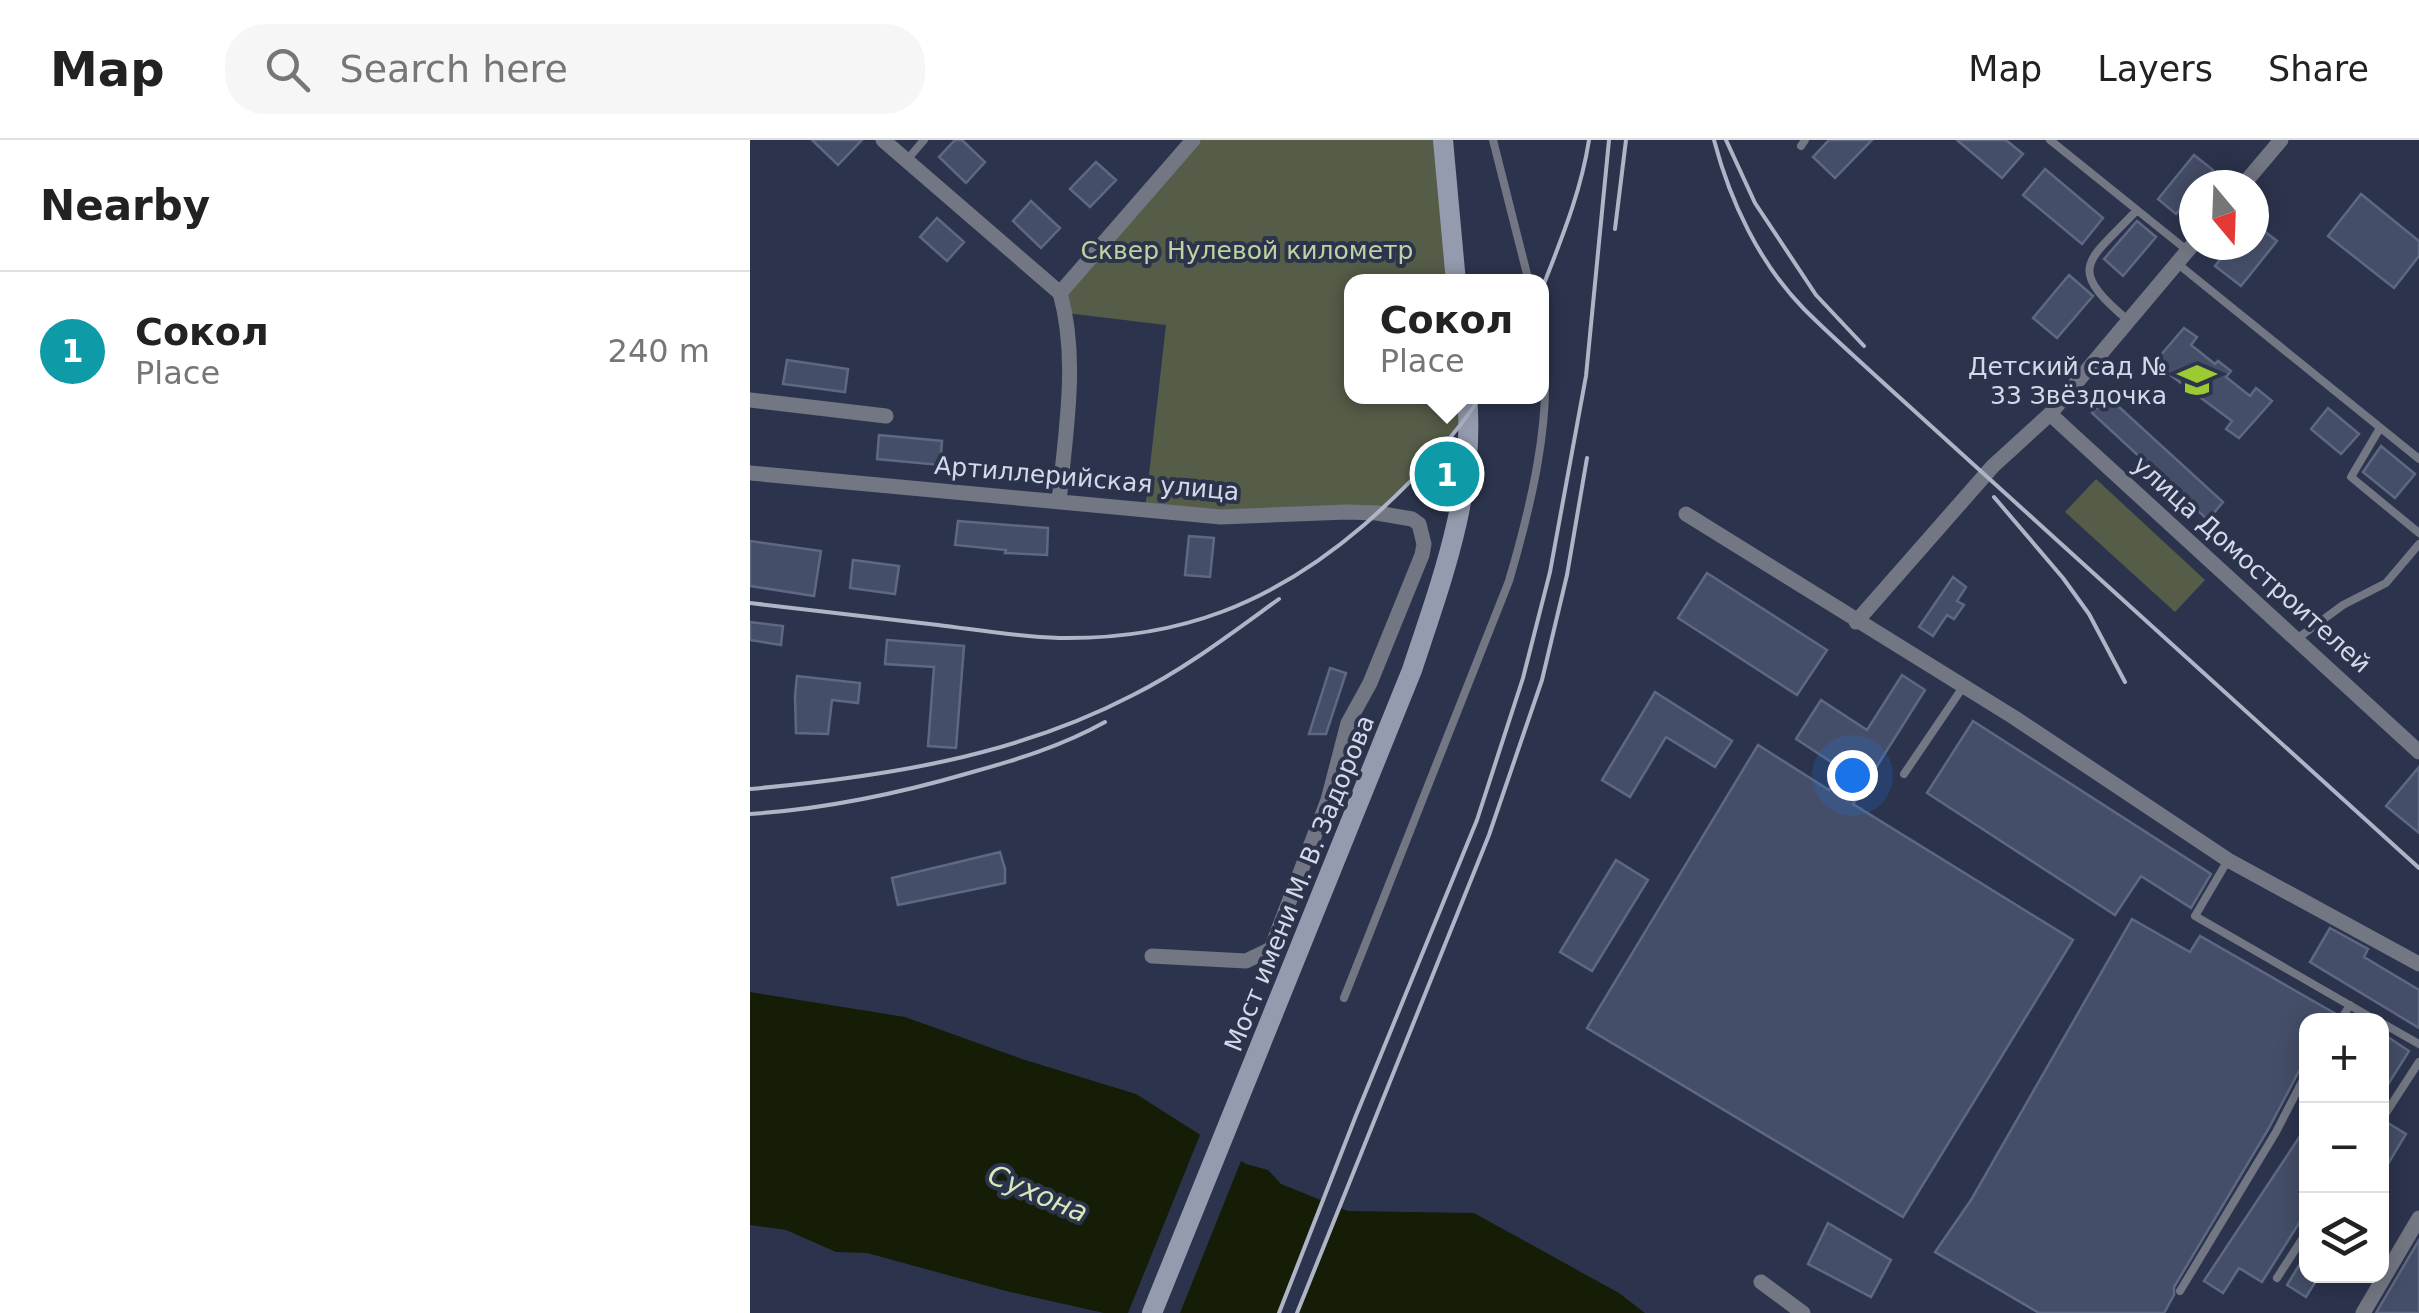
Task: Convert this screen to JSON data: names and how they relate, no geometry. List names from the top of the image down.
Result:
{
  "streets": {
    "main road": ["Мост имени М. В. Задорова"],
    "street": ["Артиллерийская улица", "улица Домостроителей"]
  },
  "water": ["Сухона"],
  "parks": ["Сквер Нулевой километр"],
  "places": {
    "school or university": ["Детский сад № 33 Звёздочка"]
  },
  "north": "bottom",
  "page": {
    "header": "Map",
    "search": "Search here",
    "nav": ["Map", "Layers", "Share"],
    "heading": "Nearby",
    "list": [
      {
        "mark": "1",
        "name": "Сокол",
        "note": "Place",
        "value": "240 m"
      }
    ],
    "popup": ["Сокол", "Place"],
    "pins": "1",
    "map_buttons": ["+", "−"]
  }
}
